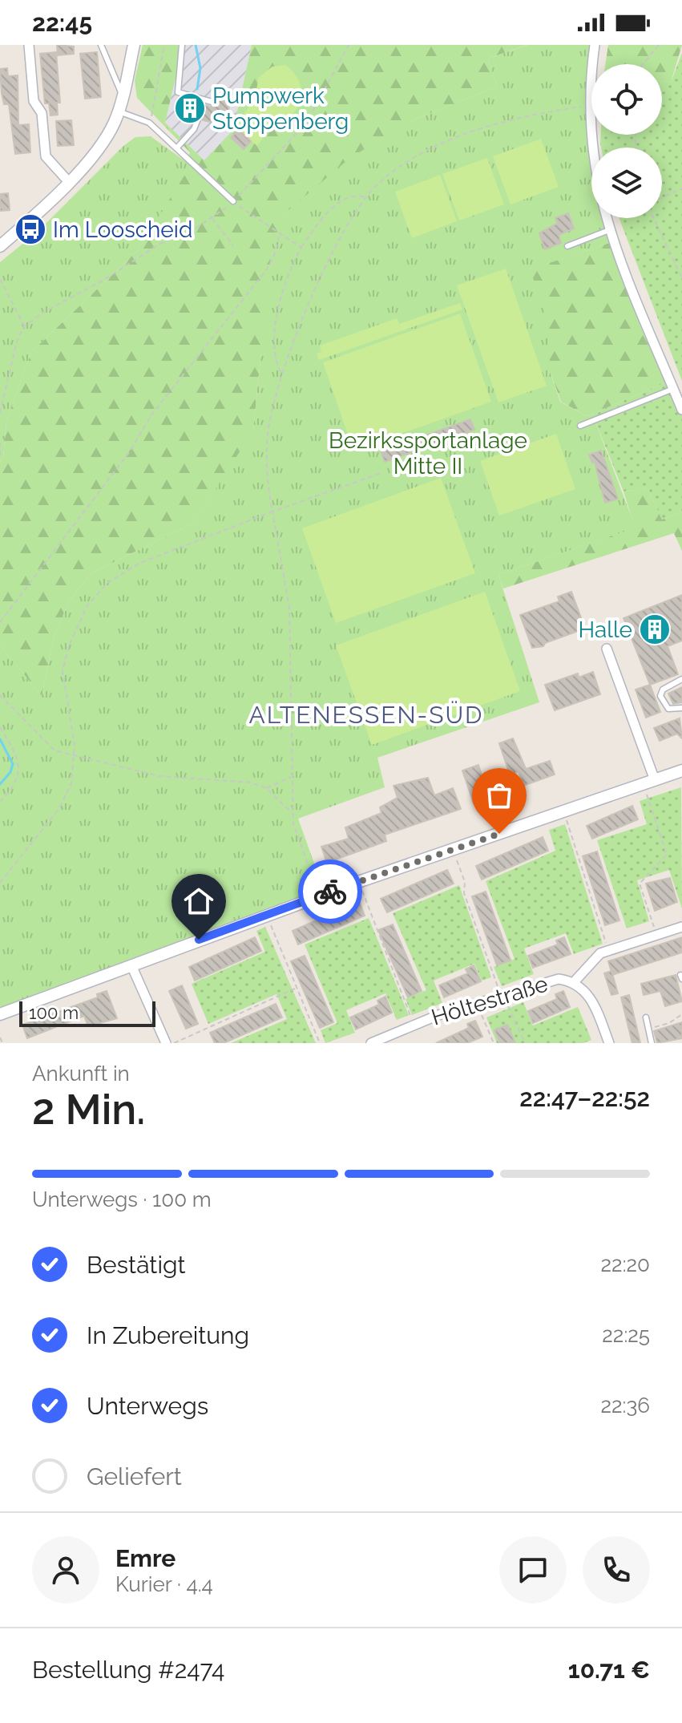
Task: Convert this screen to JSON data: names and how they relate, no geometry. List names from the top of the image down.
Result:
{
  "streets": {
    "street": ["Höltestraße"]
  },
  "districts": ["ALTENESSEN-SÜD"],
  "parks": ["Bezirkssportanlage Mitte II"],
  "places": {
    "building": ["Pumpwerk Stoppenberg", "Halle"],
    "bus stop": ["Im Looscheid"]
  },
  "scale_bar": "100 m",
  "page": {
    "status": "22:45",
    "scale": "100 m",
    "heading": ["2 Min.", "Ankunft in", "22:47–22:52"],
    "panel": [
      "Emre",
      "Kurier · 4.4",
      "Bestellung #2474",
      "10.71 €"
    ],
    "bar": "Unterwegs · 100 m",
    "list": [
      ["Bestätigt", "22:20"],
      ["In Zubereitung", "22:25"],
      ["Unterwegs", "22:36"],
      "Geliefert"
    ]
  }
}
